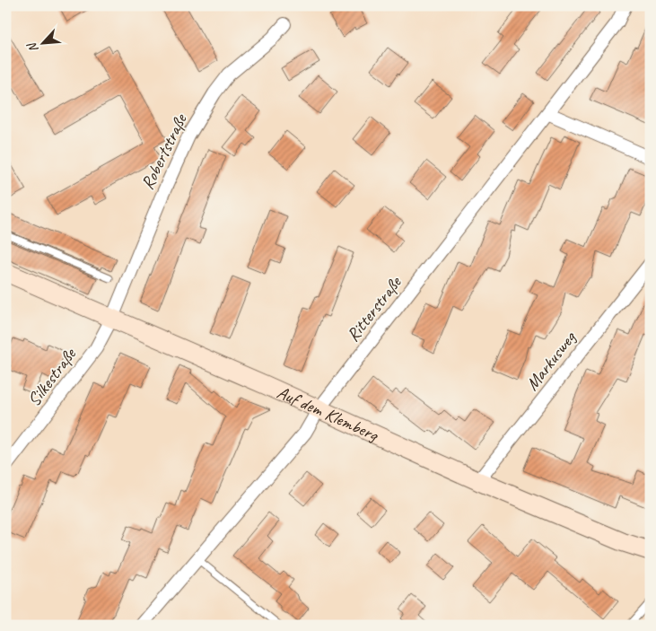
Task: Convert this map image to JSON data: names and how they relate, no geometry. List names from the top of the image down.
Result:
{
  "streets": {
    "street": [
      "Robertstraße",
      "Ritterstraße",
      "Markusweg",
      "Silkestraße",
      "Auf dem Klemberg"
    ]
  },
  "crossings": [
    ["Robertstraße", "Silkestraße"],
    ["Robertstraße", "Auf dem Klemberg"],
    ["Ritterstraße", "Auf dem Klemberg"],
    ["Markusweg", "Auf dem Klemberg"],
    ["Silkestraße", "Auf dem Klemberg"]
  ],
  "north": "bottom left"
}
